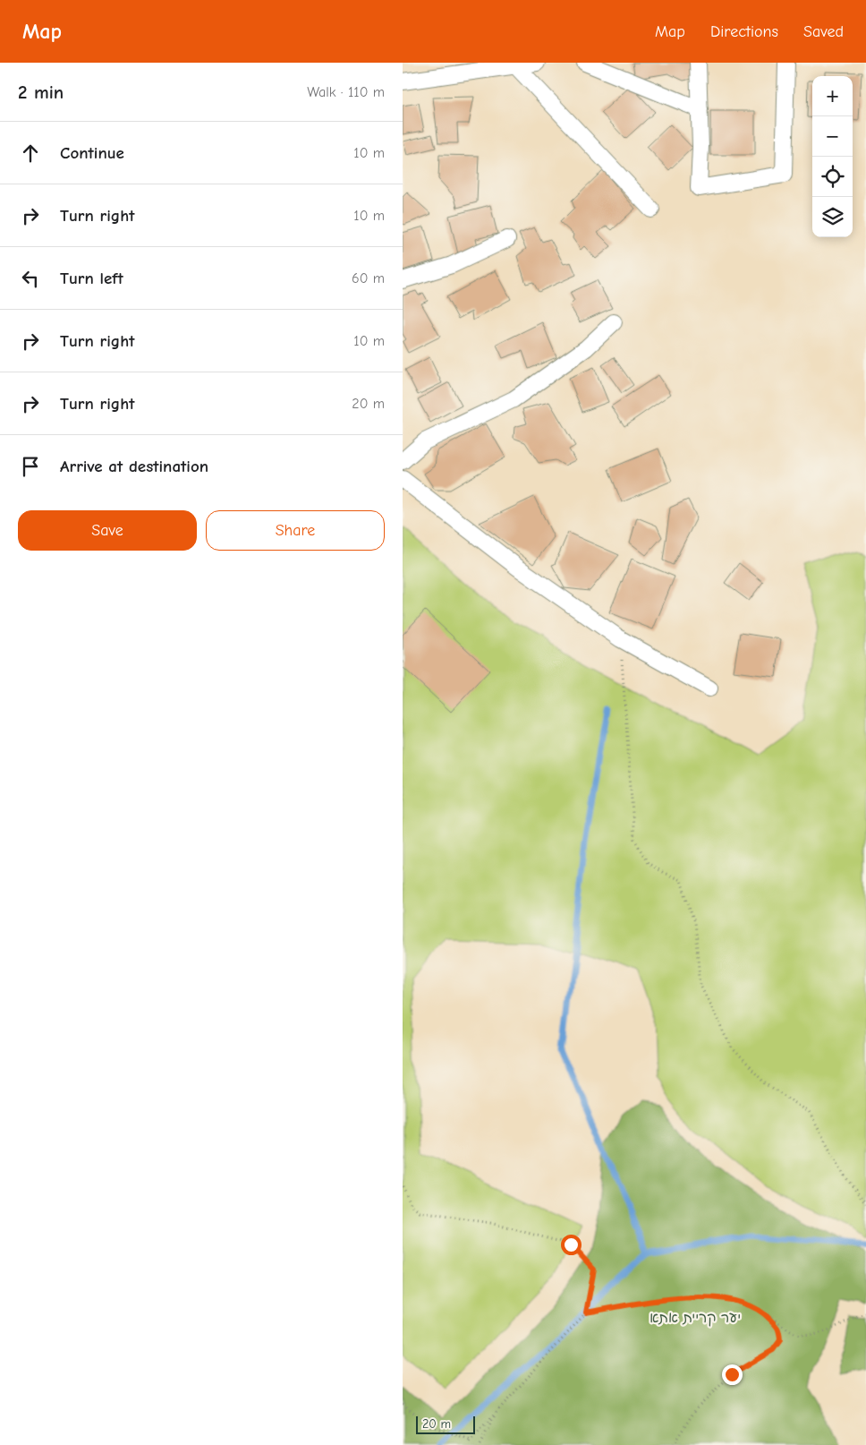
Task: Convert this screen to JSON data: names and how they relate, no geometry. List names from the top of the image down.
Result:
{
  "parks": ["יער קריית אתא"],
  "scale_bar": "20 m",
  "page": {
    "header": "Map",
    "nav": ["Map", "Directions", "Saved"],
    "heading": ["2 min", "Walk · 110 m"],
    "map_buttons": ["+", "−"],
    "list": [
      ["Continue", "10 m"],
      ["Turn right", "10 m"],
      ["Turn left", "60 m"],
      ["Turn right", "10 m"],
      ["Turn right", "20 m"],
      "Arrive at destination"
    ],
    "buttons": ["Save", "Share"],
    "scale": "20 m"
  }
}
